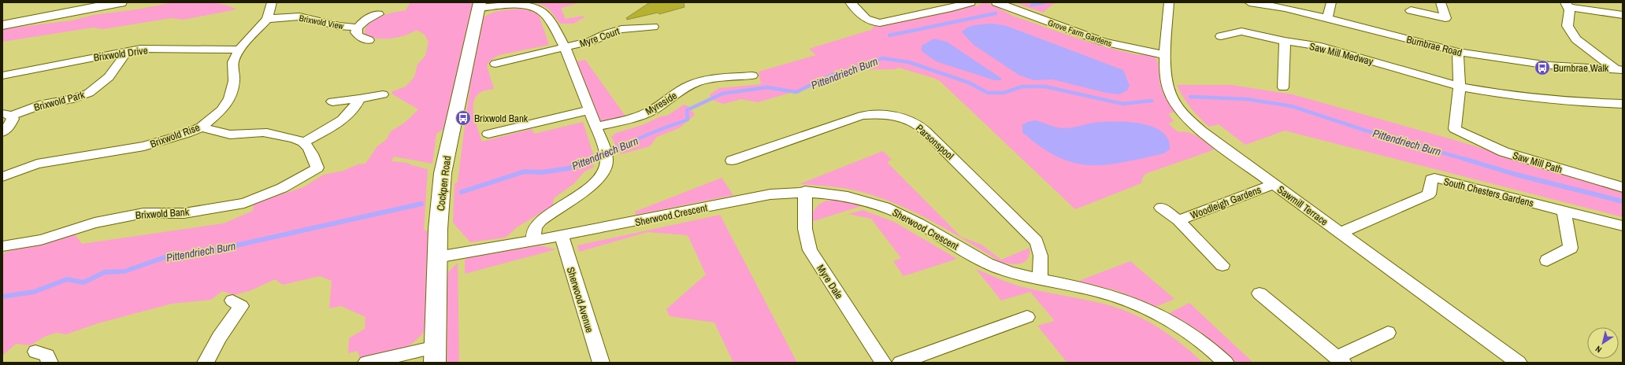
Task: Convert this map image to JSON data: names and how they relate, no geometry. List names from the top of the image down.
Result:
{
  "streets": {
    "main road": ["Cockpen Road"],
    "street": [
      "Brixwold View",
      "Grove Farm Gardens",
      "Myre Court",
      "Burnbrae Road",
      "Brixwold Drive",
      "Saw Mill Medway",
      "Brixwold Park",
      "Myreside",
      "Brixwold Rise",
      "Parsonspool",
      "Saw Mill Path",
      "South Chesters Gardens",
      "Woodleigh Gardens",
      "Sawmill Terrace",
      "Brixwold Bank",
      "Sherwood Crescent",
      "Myre Dale",
      "Sherwood Avenue"
    ]
  },
  "crossings": [
    ["Brixwold View", "Brixwold Rise"],
    ["Grove Farm Gardens", "Sawmill Terrace"],
    ["Myre Court", "Cockpen Road"],
    ["Brixwold Drive", "Brixwold Park"],
    ["Brixwold Drive", "Brixwold Rise"],
    ["Saw Mill Medway", "Saw Mill Path"],
    ["Myreside", "Cockpen Road"],
    ["Parsonspool", "Sherwood Crescent"],
    ["Cockpen Road", "Sherwood Crescent"],
    ["South Chesters Gardens", "Sawmill Terrace"],
    ["Woodleigh Gardens", "Sawmill Terrace"],
    ["Sherwood Crescent", "Myre Dale"],
    ["Sherwood Crescent", "Sherwood Avenue"]
  ],
  "water": ["Pittendriech Burn"],
  "places": {
    "bus stop": ["Burnbrae Walk", "Brixwold Bank"]
  },
  "north": "bottom left"
}
